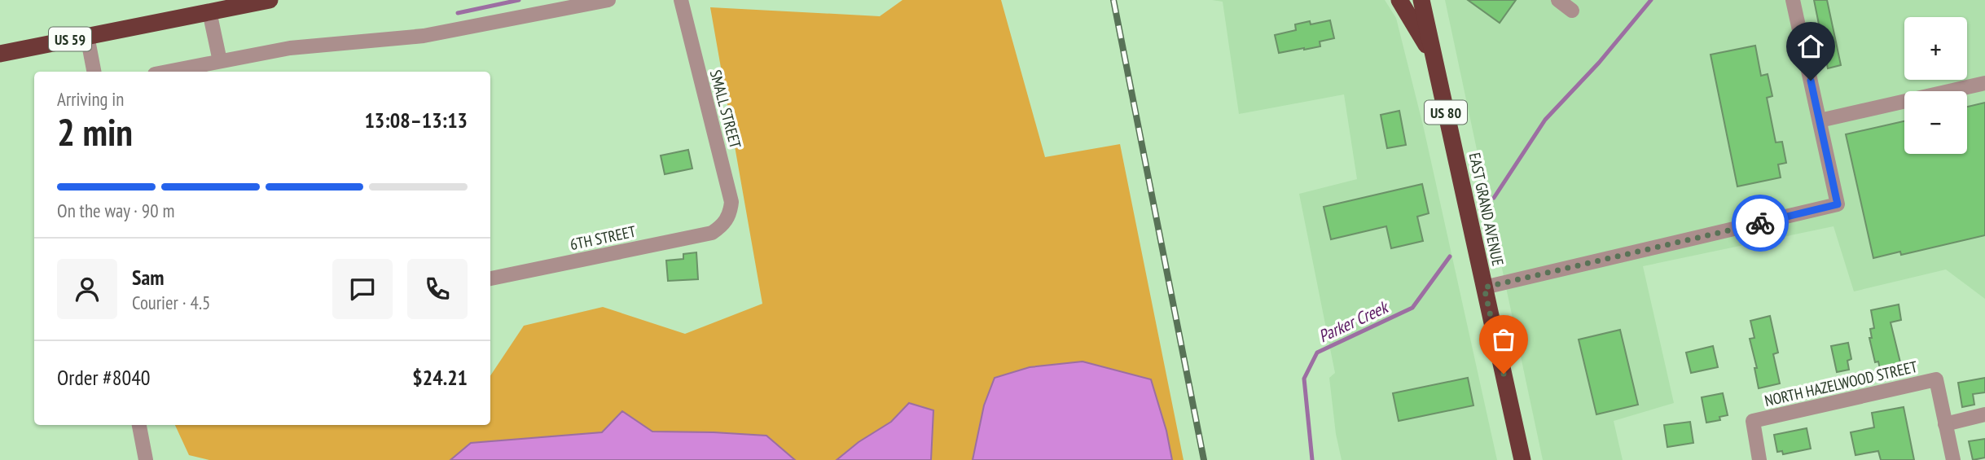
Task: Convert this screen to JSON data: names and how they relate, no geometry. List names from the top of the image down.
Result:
{
  "streets": {
    "highway": ["US 59", "US 80", "EAST GRAND AVENUE"],
    "street": ["SMALL STREET", "6TH STREET", "NORTH HAZELWOOD STREET"]
  },
  "crossings": [
    ["SMALL STREET", "6TH STREET"]
  ],
  "water": ["Parker Creek"],
  "page": {
    "map_buttons": ["+", "−"],
    "heading": ["2 min", "Arriving in", "13:08–13:13"],
    "panel": [
      "Sam",
      "Courier · 4.5",
      "Order #8040",
      "$24.21"
    ],
    "bar": "On the way · 90 m"
  }
}
